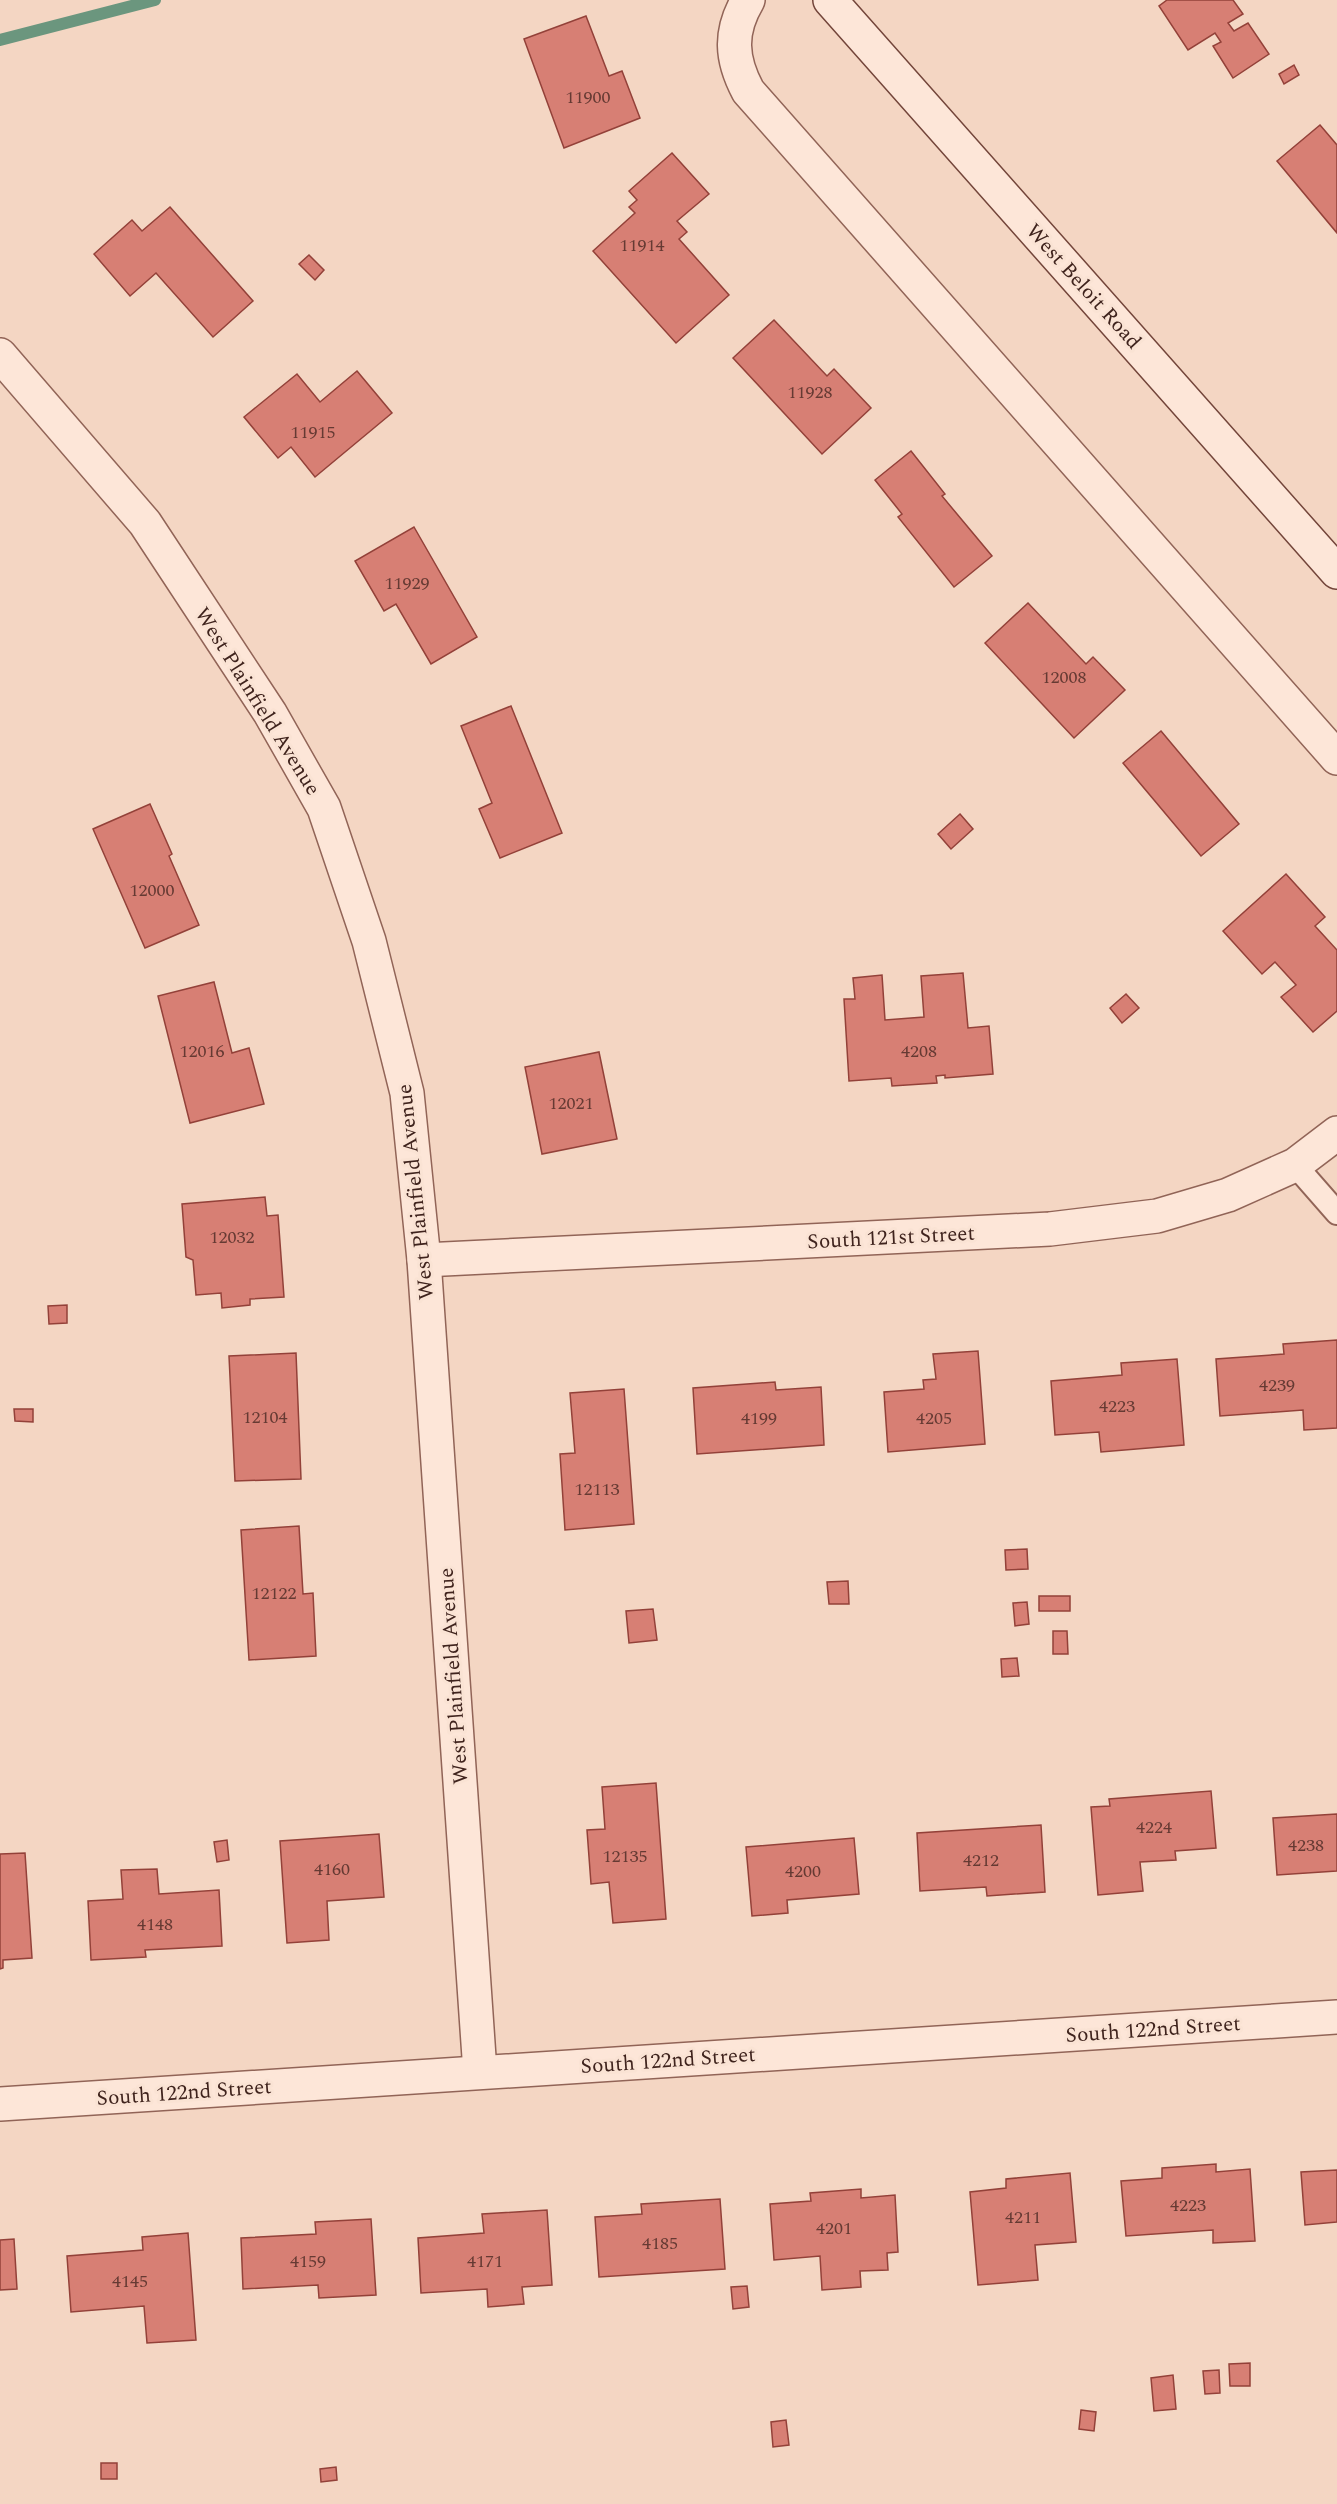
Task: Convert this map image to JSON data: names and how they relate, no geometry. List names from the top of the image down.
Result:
{
  "streets": {
    "street": [
      "West Beloit Road",
      "West Plainfield Avenue",
      "South 121st Street",
      "South 122nd Street"
    ]
  },
  "crossings": [
    ["West Plainfield Avenue", "South 121st Street"],
    ["West Plainfield Avenue", "South 122nd Street"]
  ],
  "house_numbers": [
    "11900",
    "11914",
    "11928",
    "11915",
    "11929",
    "12008",
    "12000",
    "12016",
    "4208",
    "12021",
    "12032",
    "4239",
    "4223",
    "12104",
    "4199",
    "4205",
    "12113",
    "12122",
    "4224",
    "4238",
    "12135",
    "4212",
    "4160",
    "4200",
    "4148",
    "4223",
    "4211",
    "4201",
    "4185",
    "4159",
    "4171",
    "4145"
  ]
}
